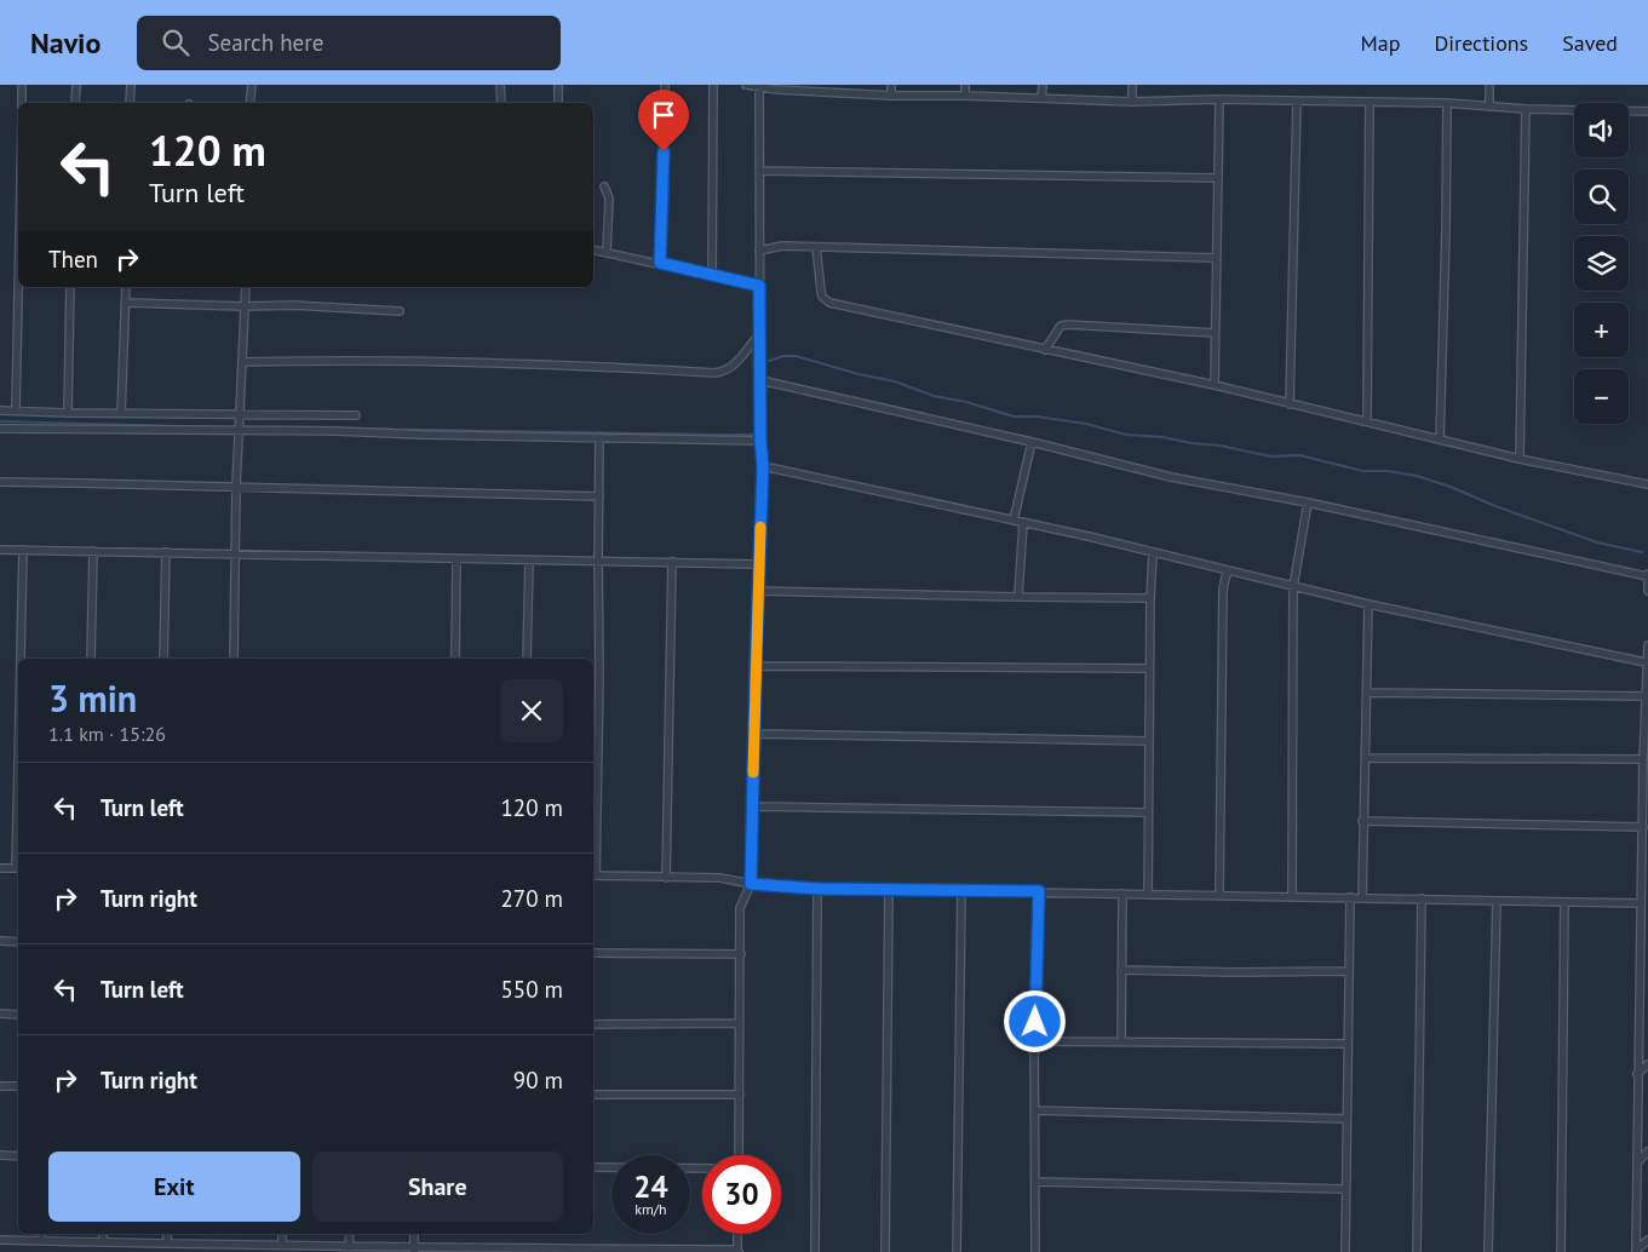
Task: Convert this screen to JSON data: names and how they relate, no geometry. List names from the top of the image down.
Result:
{
  "page": {
    "header": "Navio",
    "search": "Search here",
    "nav": ["Map", "Directions", "Saved"],
    "map_buttons": ["+", "−"],
    "turn": ["120 m", "Turn left"],
    "then": "Then",
    "heading": ["3 min", "1.1 km · 15:26"],
    "list": [
      {
        "name": "Turn left",
        "value": "120 m"
      },
      {
        "name": "Turn right",
        "value": "270 m"
      },
      {
        "name": "Turn left",
        "value": "550 m"
      },
      {
        "name": "Turn right",
        "value": "90 m"
      }
    ],
    "buttons": ["Exit", "Share"],
    "speed": "24 km/h",
    "limit": "30"
  }
}
